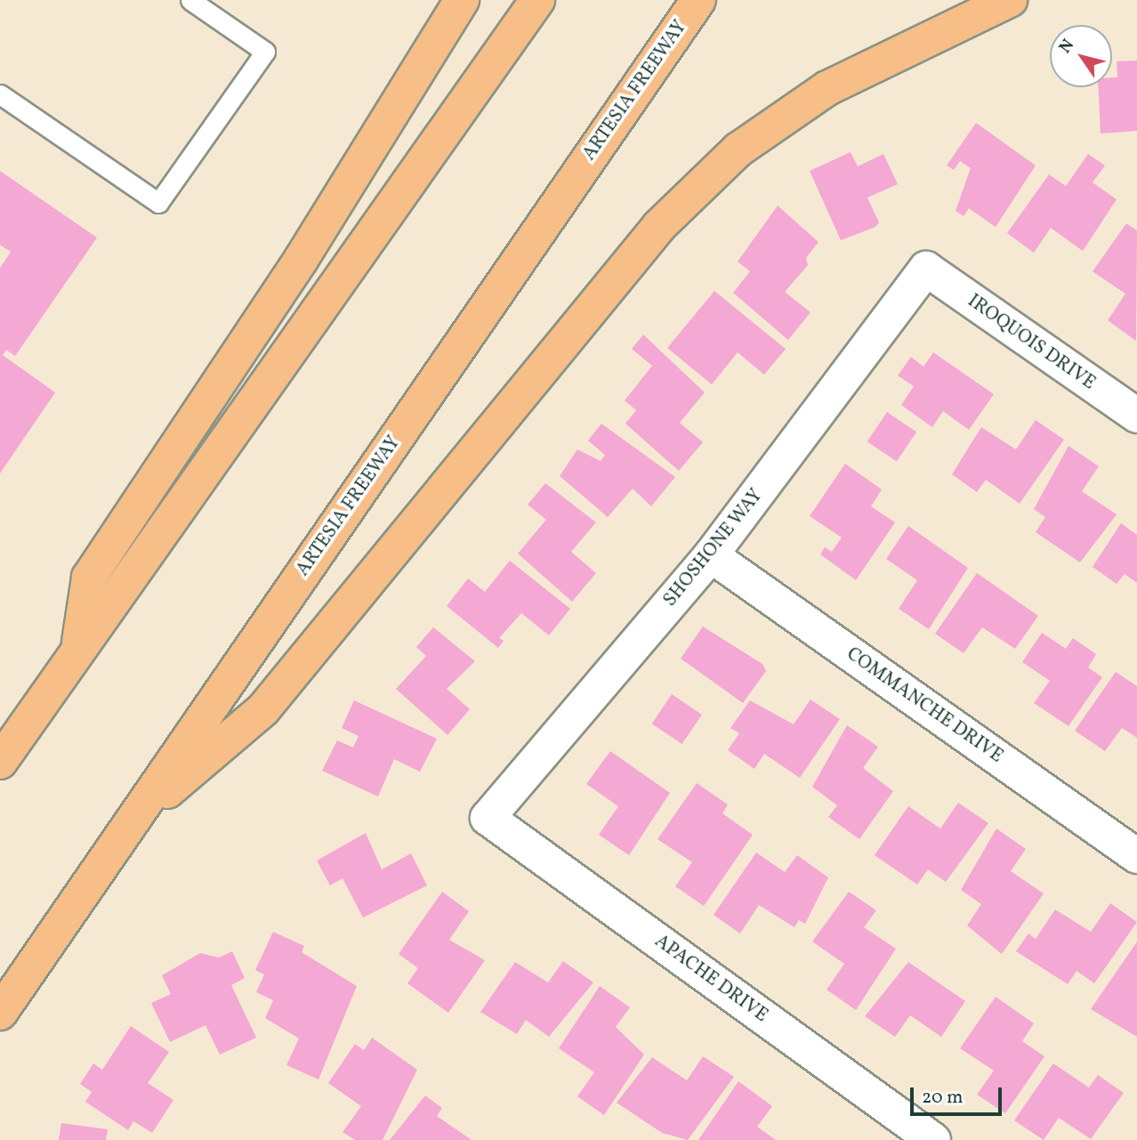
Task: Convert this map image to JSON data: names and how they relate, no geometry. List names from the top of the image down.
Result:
{
  "streets": {
    "highway": ["ARTESIA FREEWAY"],
    "street": [
      "IROQUOIS DRIVE",
      "SHOSHONE WAY",
      "COMMANCHE DRIVE",
      "APACHE DRIVE"
    ]
  },
  "crossings": [
    ["IROQUOIS DRIVE", "SHOSHONE WAY"],
    ["SHOSHONE WAY", "COMMANCHE DRIVE"],
    ["SHOSHONE WAY", "APACHE DRIVE"]
  ],
  "scale_bar": "20 m",
  "north": "top left"
}
